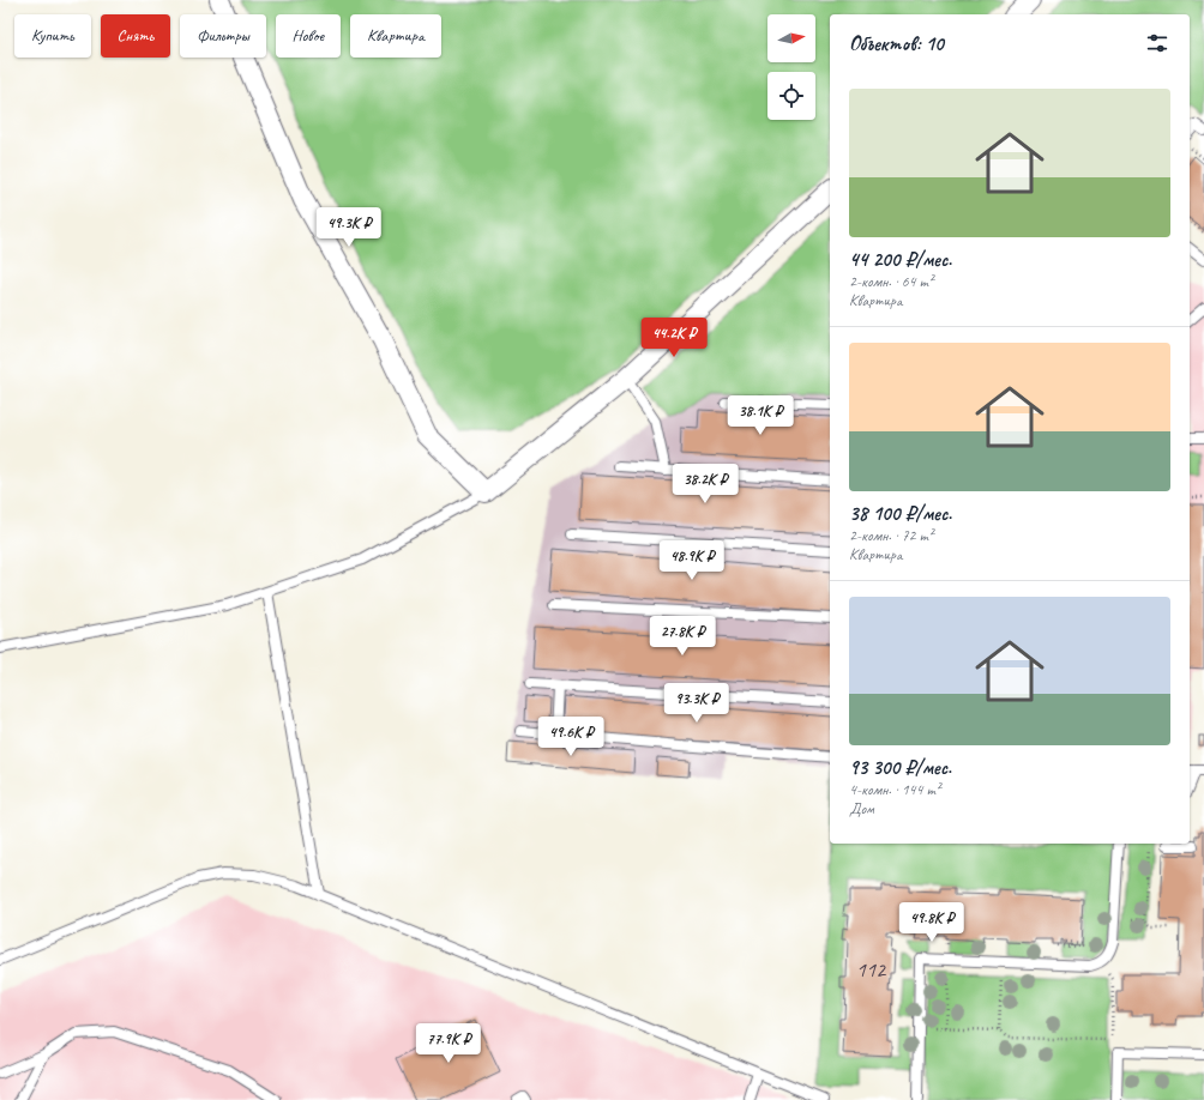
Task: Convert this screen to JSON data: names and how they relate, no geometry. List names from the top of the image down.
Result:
{
  "house_numbers": ["112"],
  "north": "right",
  "page": {
    "chip": [
      "Купить",
      "Снять",
      "Фильтры",
      "Новое",
      "Квартира"
    ],
    "heading": "Объектов: 10",
    "list": [
      {
        "name": "44 200 ₽/мес.",
        "note": "2-комн. · 64 m² · Квартира"
      },
      {
        "name": "38 100 ₽/мес.",
        "note": "2-комн. · 72 m² · Квартира"
      },
      {
        "name": "93 300 ₽/мес.",
        "note": "4-комн. · 144 m² · Дом"
      }
    ],
    "price": [
      "49.3K ₽",
      "44.2K ₽",
      "38.1K ₽",
      "38.2K ₽",
      "48.9K ₽",
      "27.8K ₽",
      "93.3K ₽",
      "49.6K ₽",
      "49.8K ₽",
      "77.9K ₽"
    ]
  }
}
